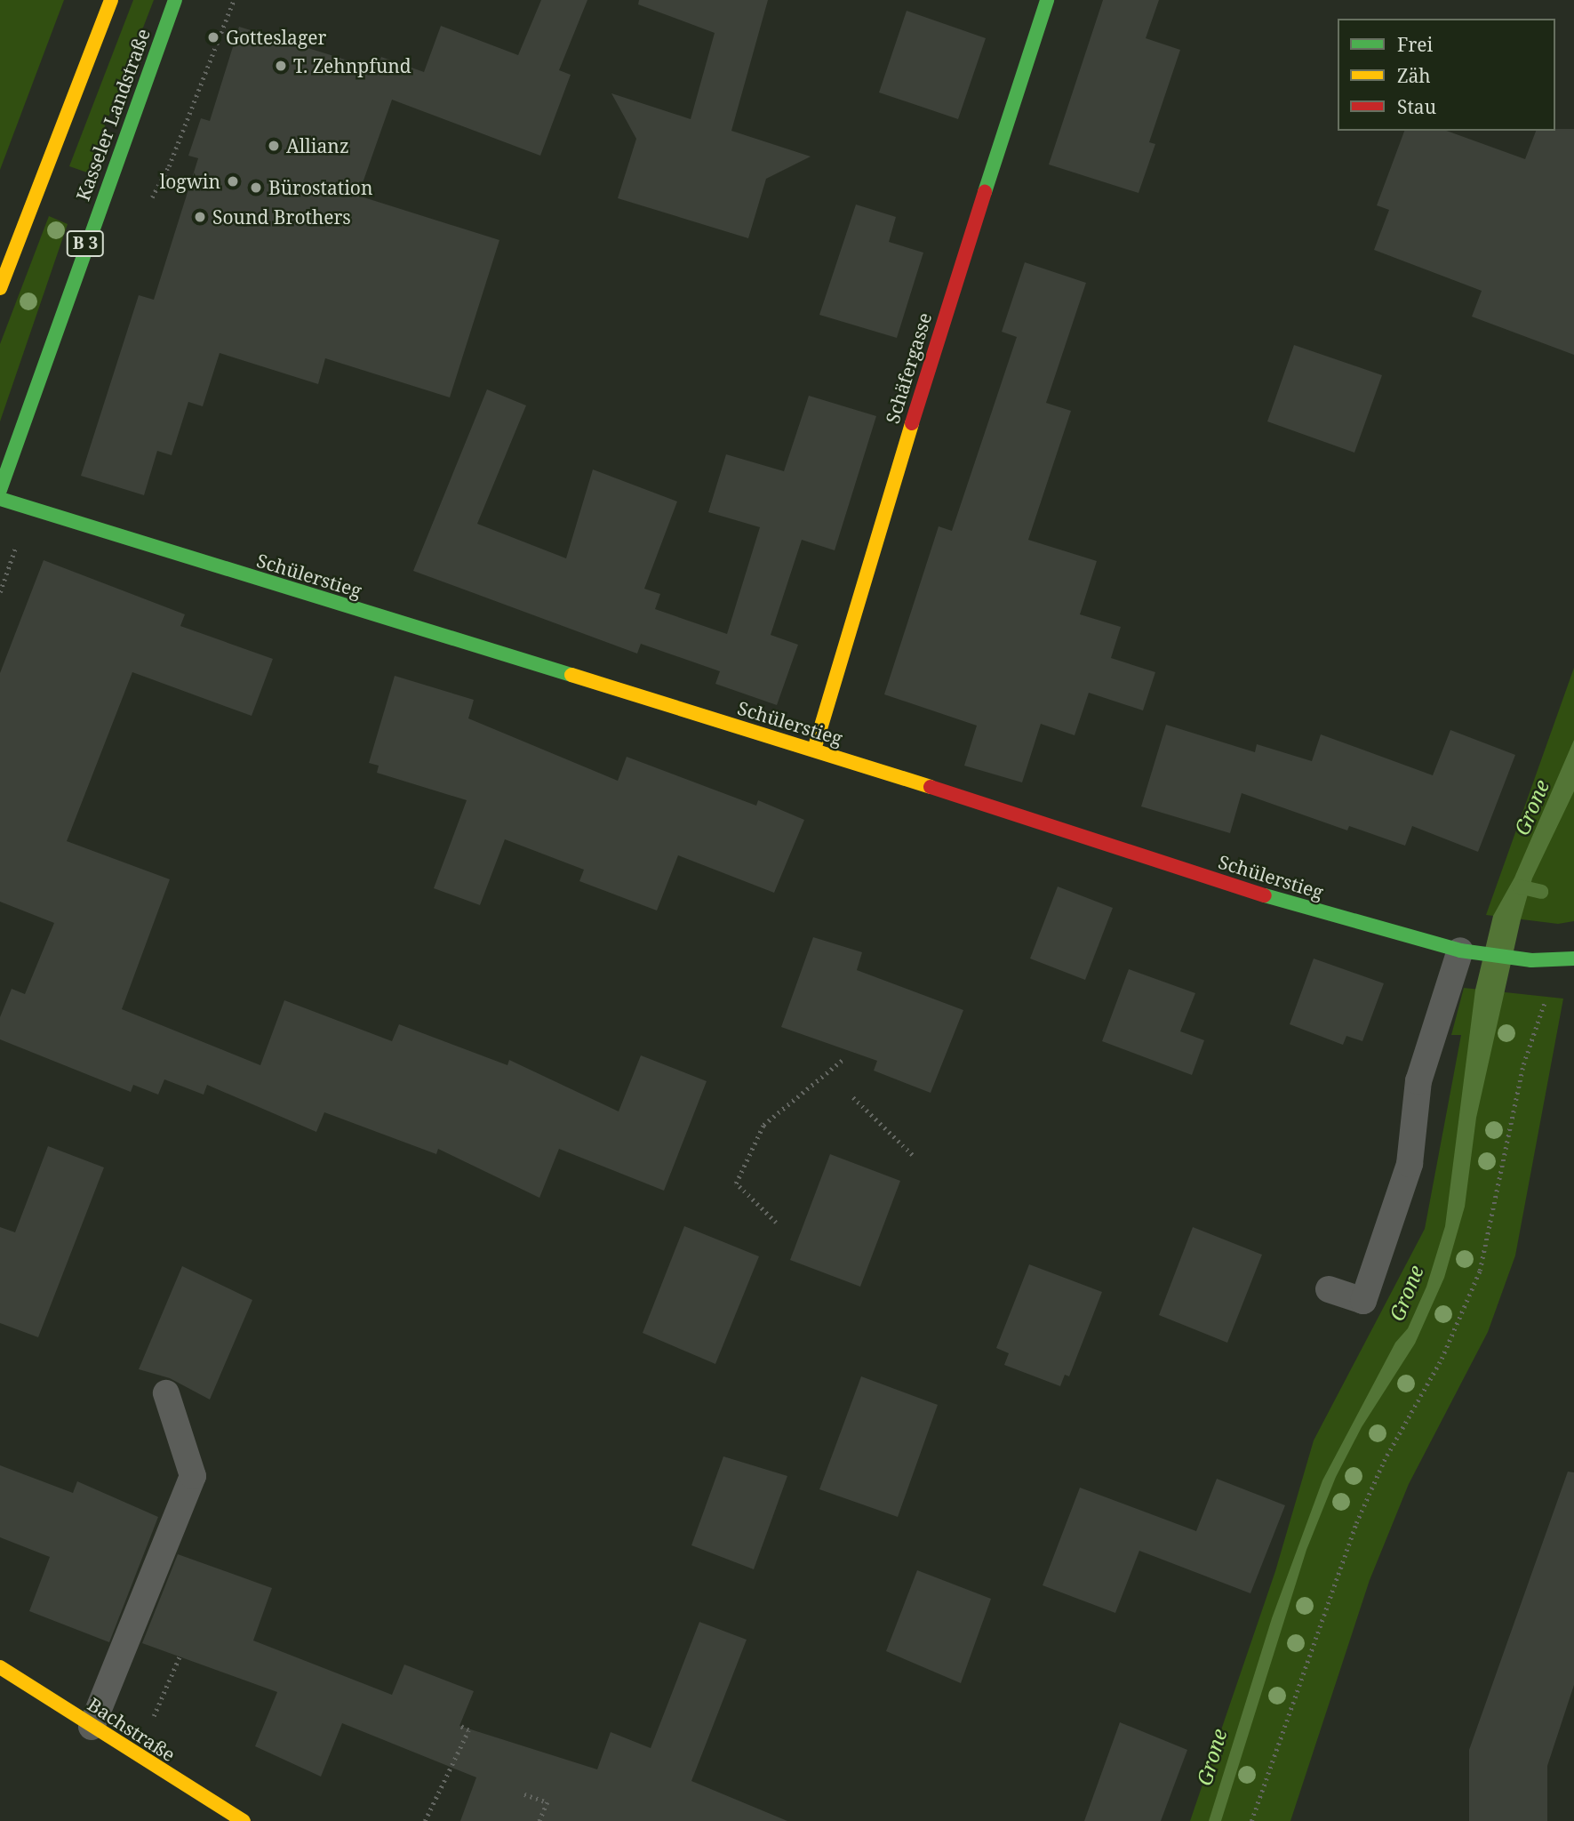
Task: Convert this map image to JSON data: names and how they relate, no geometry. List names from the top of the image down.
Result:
{
  "streets": {
    "street": [
      "Kasseler Landstraße",
      "B 3",
      "Schäfergasse",
      "Schülerstieg",
      "Bachstraße"
    ]
  },
  "crossings": [
    ["Schäfergasse", "Schülerstieg"]
  ],
  "water": ["Grone"],
  "places": [
    "Gotteslager",
    "T. Zehnpfund",
    "Allianz",
    "logwin",
    "Bürostation",
    "Sound Brothers"
  ],
  "legend": ["Frei", "Zäh", "Stau"]
}
